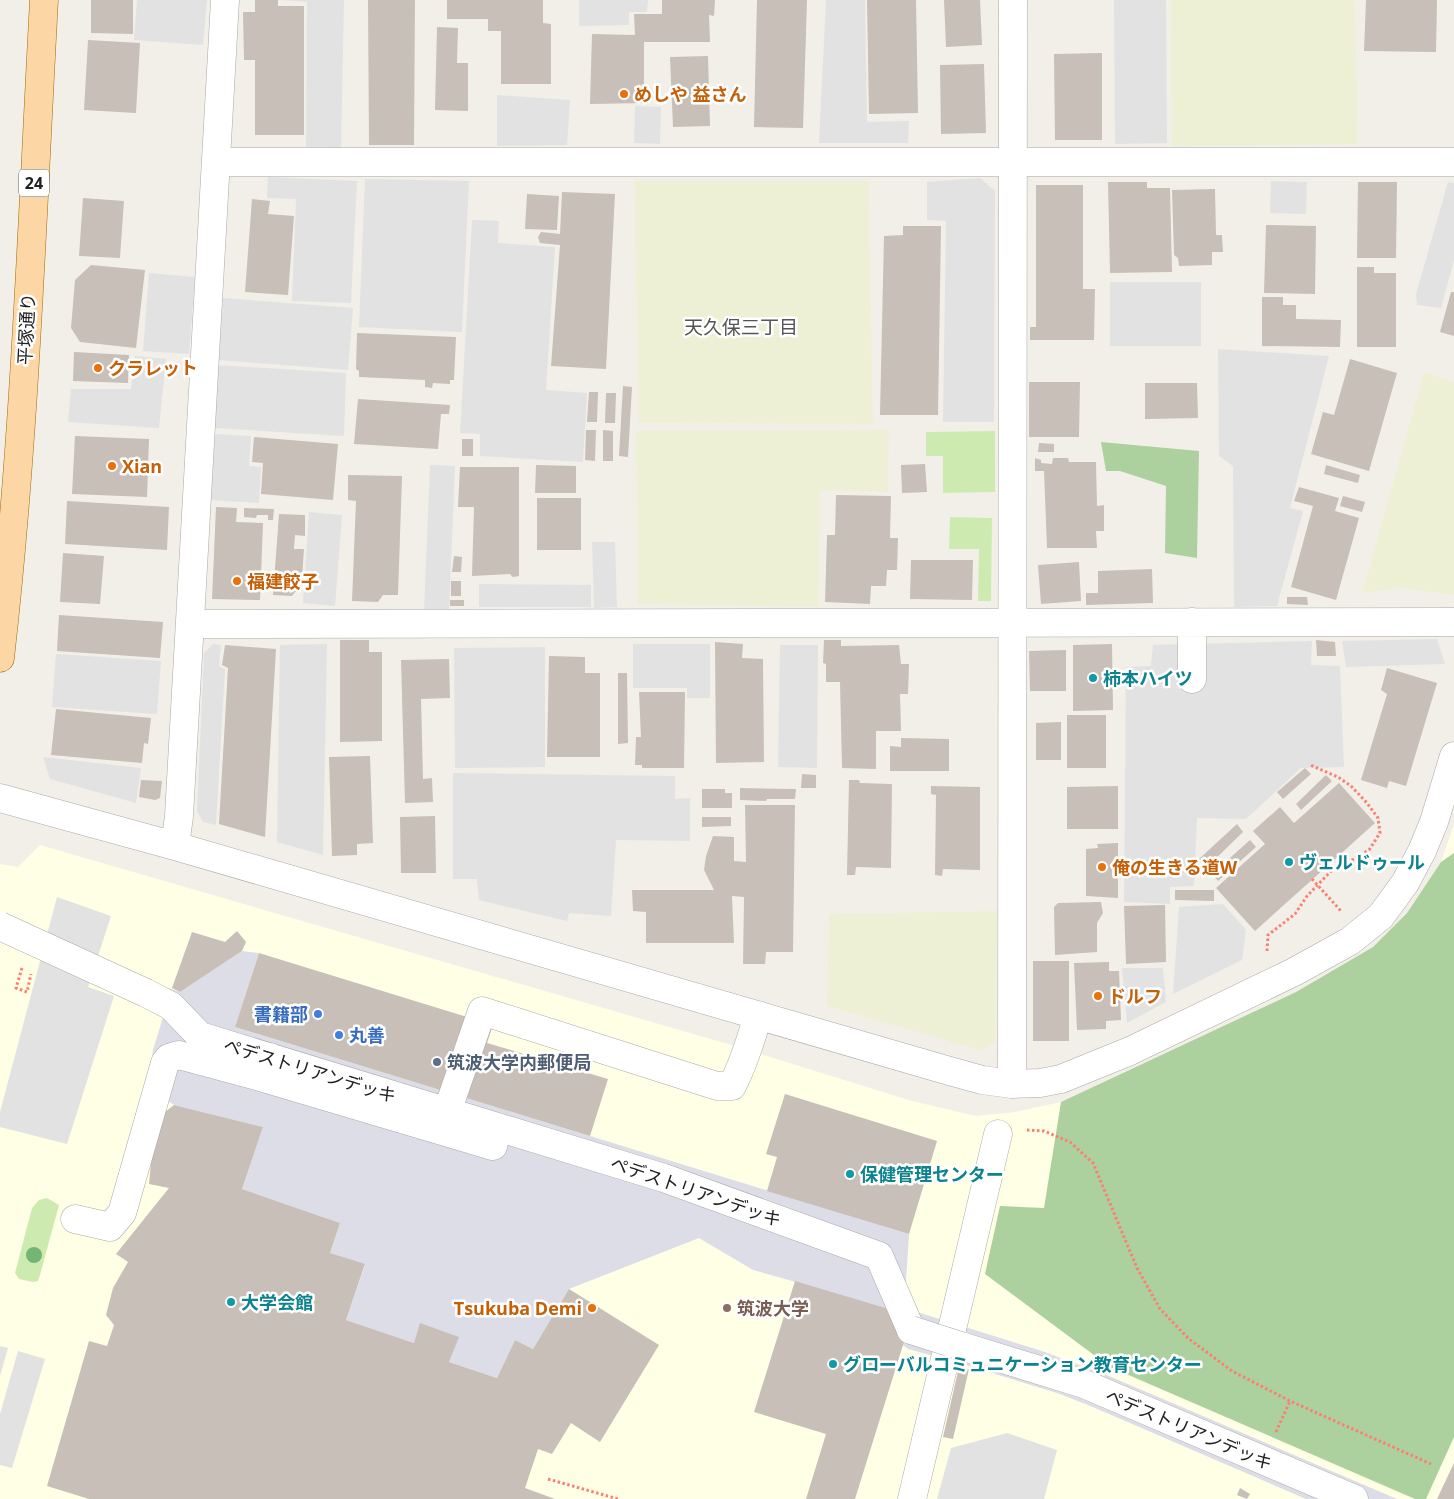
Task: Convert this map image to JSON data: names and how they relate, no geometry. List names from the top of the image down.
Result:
{
  "streets": {
    "main road": ["24", "平塚通り"],
    "street": ["ペデストリアンデッキ"]
  },
  "districts": ["天久保三丁目"],
  "places": [
    "めしや 益さん",
    "クラレット",
    "Xian",
    "福建餃子",
    "柿本ハイツ",
    "ヴェルドゥール",
    "俺の生きる道W",
    "ドルフ",
    "書籍部",
    "丸善",
    "筑波大学内郵便局",
    "保健管理センター",
    "大学会館",
    "Tsukuba Demi",
    "筑波大学",
    "グローバルコミュニケーション教育センター"
  ]
}
